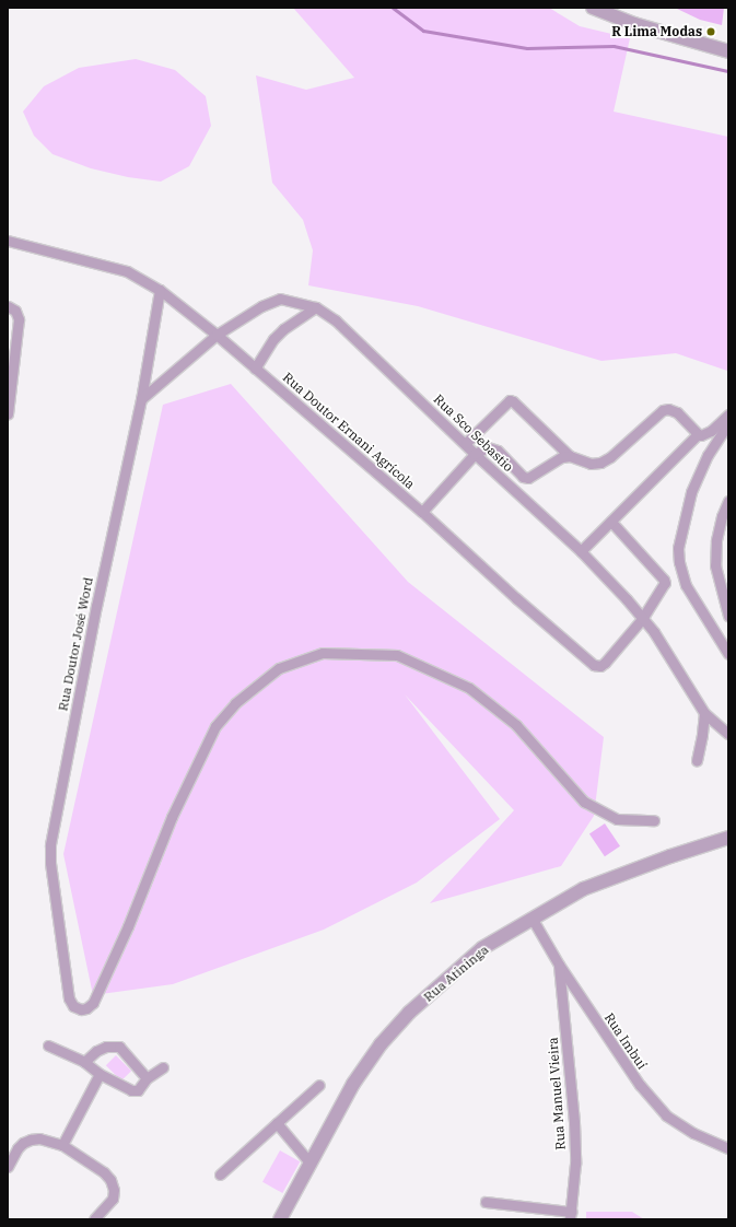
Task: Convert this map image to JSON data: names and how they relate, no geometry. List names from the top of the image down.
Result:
{
  "streets": {
    "street": [
      "Rua Doutor Ernani Agrícola",
      "Rua Sco Sebastio",
      "Rua Doutor José Word",
      "Rua Atininga",
      "Rua Imbuí",
      "Rua Manuel Vieira"
    ]
  },
  "crossings": [
    ["Rua Doutor Ernani Agrícola", "Rua Sco Sebastio"],
    ["Rua Doutor Ernani Agrícola", "Rua Doutor José Word"],
    ["Rua Sco Sebastio", "Rua Doutor José Word"],
    ["Rua Atininga", "Rua Imbuí"],
    ["Rua Imbuí", "Rua Manuel Vieira"]
  ],
  "places": ["R Lima Modas"]
}
